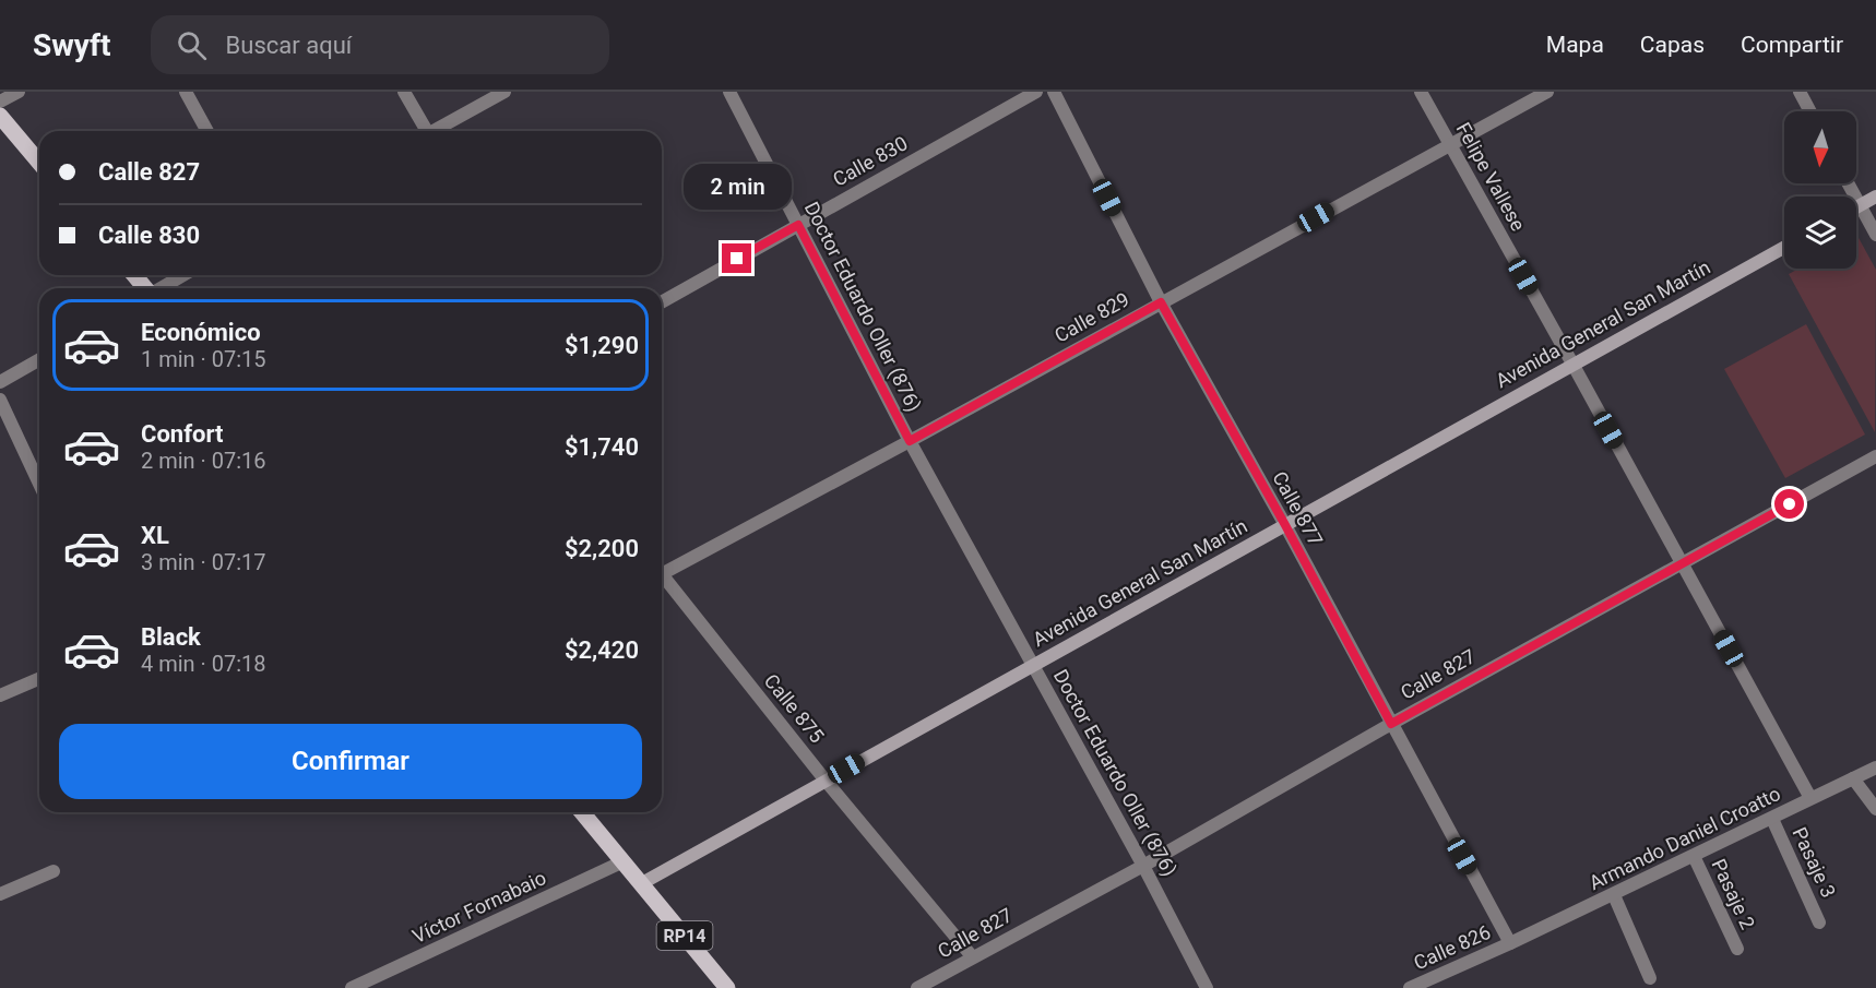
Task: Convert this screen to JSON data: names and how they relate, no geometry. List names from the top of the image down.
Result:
{
  "streets": {
    "main road": ["Avenida General San Martín", "RP14"],
    "street": [
      "Calle 830",
      "Felipe Vallese",
      "Doctor Eduardo Oller (876)",
      "Calle 829",
      "Calle 877",
      "Calle 827",
      "Calle 875",
      "Armando Daniel Croatto",
      "Pasaje 3",
      "Pasaje 2",
      "Víctor Fornabaio",
      "Calle 826"
    ]
  },
  "crossings": [
    ["Calle 830", "Doctor Eduardo Oller (876)"],
    ["Felipe Vallese", "Calle 829"],
    ["Felipe Vallese", "Avenida General San Martín"],
    ["Felipe Vallese", "Calle 827"],
    ["Felipe Vallese", "Armando Daniel Croatto"],
    ["Doctor Eduardo Oller (876)", "Calle 829"],
    ["Doctor Eduardo Oller (876)", "Avenida General San Martín"],
    ["Doctor Eduardo Oller (876)", "Calle 827"],
    ["Calle 829", "Calle 877"],
    ["Avenida General San Martín", "Calle 877"],
    ["Avenida General San Martín", "Calle 875"],
    ["Avenida General San Martín", "RP14"],
    ["Calle 877", "Calle 827"],
    ["Calle 877", "Armando Daniel Croatto"],
    ["Calle 877", "Calle 826"],
    ["Calle 827", "Calle 875"],
    ["Armando Daniel Croatto", "Pasaje 3"],
    ["Armando Daniel Croatto", "Pasaje 2"],
    ["Armando Daniel Croatto", "Calle 826"],
    ["Víctor Fornabaio", "RP14"]
  ],
  "north": "bottom",
  "page": {
    "header": "Swyft",
    "search": "Buscar aquí",
    "nav": ["Mapa", "Capas", "Compartir"],
    "banner": ["Calle 827", "Calle 830"],
    "bubble": "2 min",
    "list": [
      {
        "name": "Económico",
        "note": "1 min · 07:15",
        "value": "$1,290"
      },
      {
        "name": "Confort",
        "note": "2 min · 07:16",
        "value": "$1,740"
      },
      {
        "name": "XL",
        "note": "3 min · 07:17",
        "value": "$2,200"
      },
      {
        "name": "Black",
        "note": "4 min · 07:18",
        "value": "$2,420"
      }
    ],
    "buttons": "Confirmar"
  }
}
